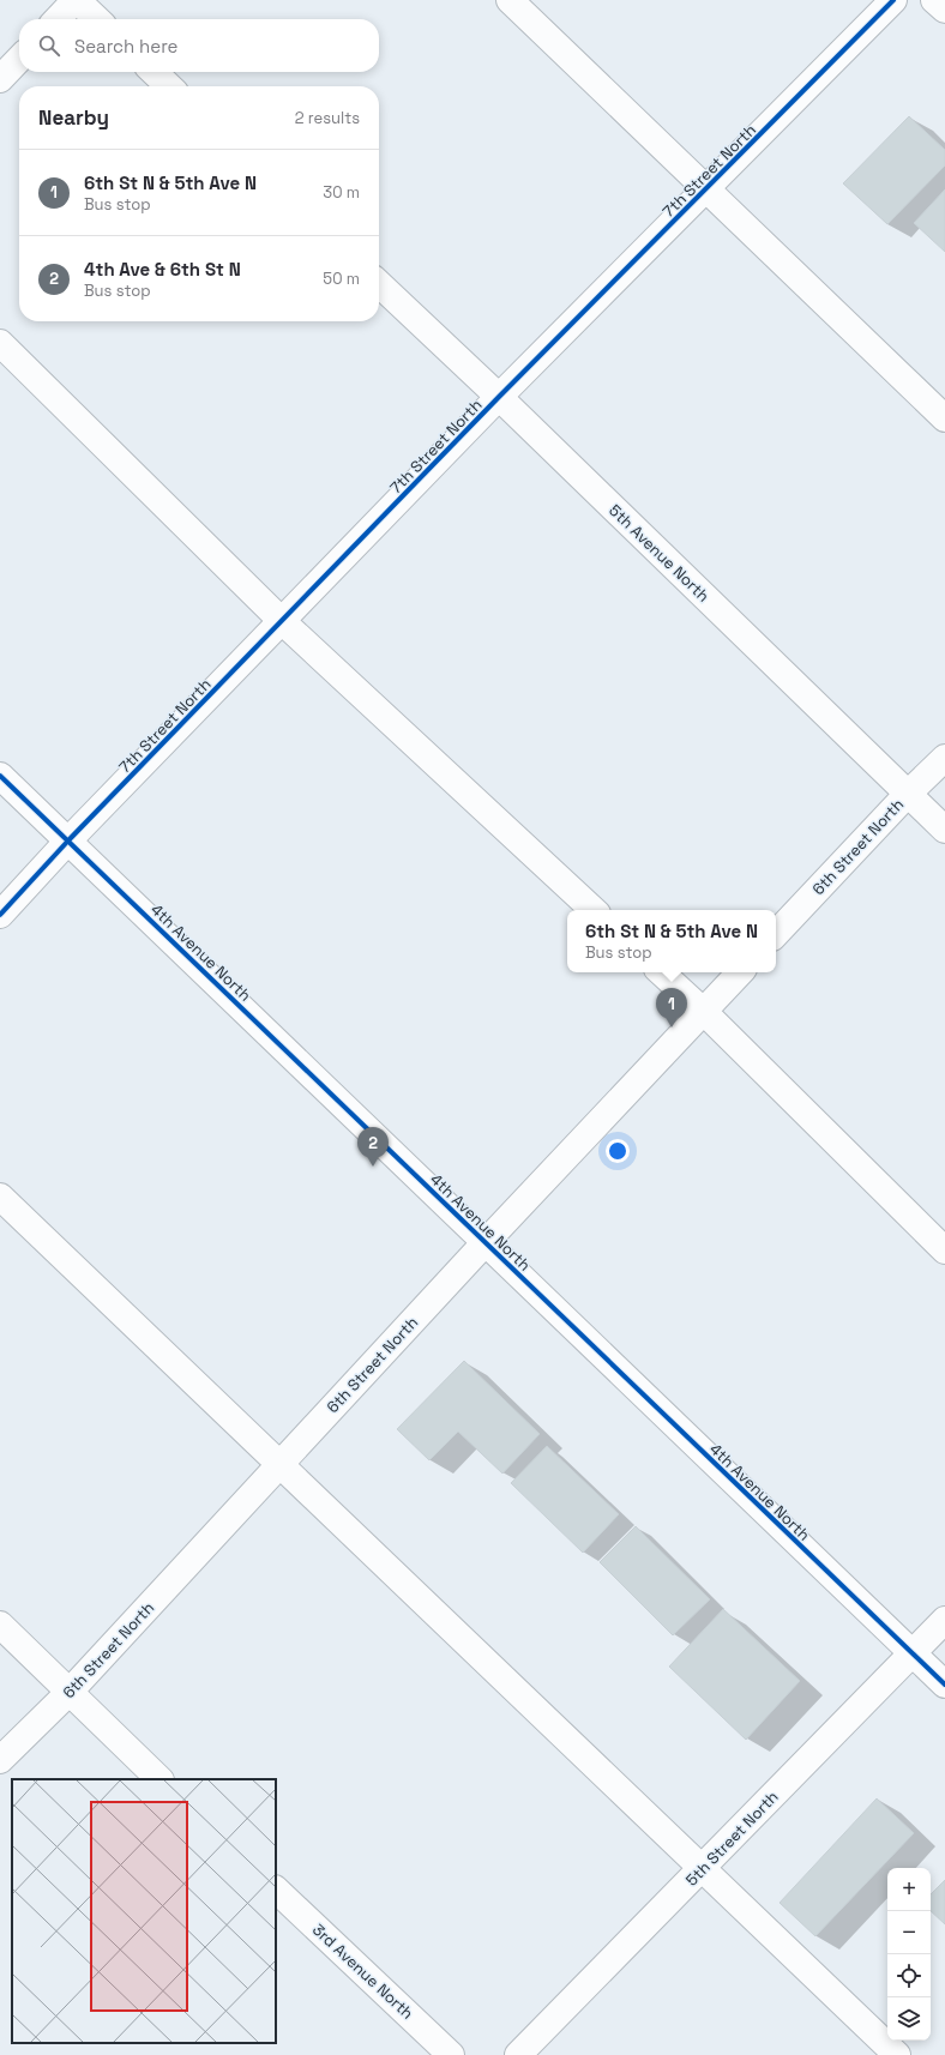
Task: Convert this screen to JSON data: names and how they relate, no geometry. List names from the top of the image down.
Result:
{
  "streets": {
    "street": [
      "7th Street North",
      "5th Avenue North",
      "6th Street North",
      "4th Avenue North",
      "5th Street North",
      "3rd Avenue North"
    ]
  },
  "crossings": [
    ["7th Street North", "5th Avenue North"],
    ["7th Street North", "4th Avenue North"],
    ["5th Avenue North", "6th Street North"],
    ["6th Street North", "4th Avenue North"],
    ["4th Avenue North", "5th Street North"]
  ],
  "page": {
    "search": "Search here",
    "heading": ["Nearby", "2 results"],
    "list": [
      {
        "mark": "1",
        "name": "6th St N & 5th Ave N",
        "note": "Bus stop",
        "value": "30 m"
      },
      {
        "mark": "2",
        "name": "4th Ave & 6th St N",
        "note": "Bus stop",
        "value": "50 m"
      }
    ],
    "popup": ["6th St N & 5th Ave N", "Bus stop"],
    "pins": ["1", "2"],
    "map_buttons": ["+", "−"]
  }
}
